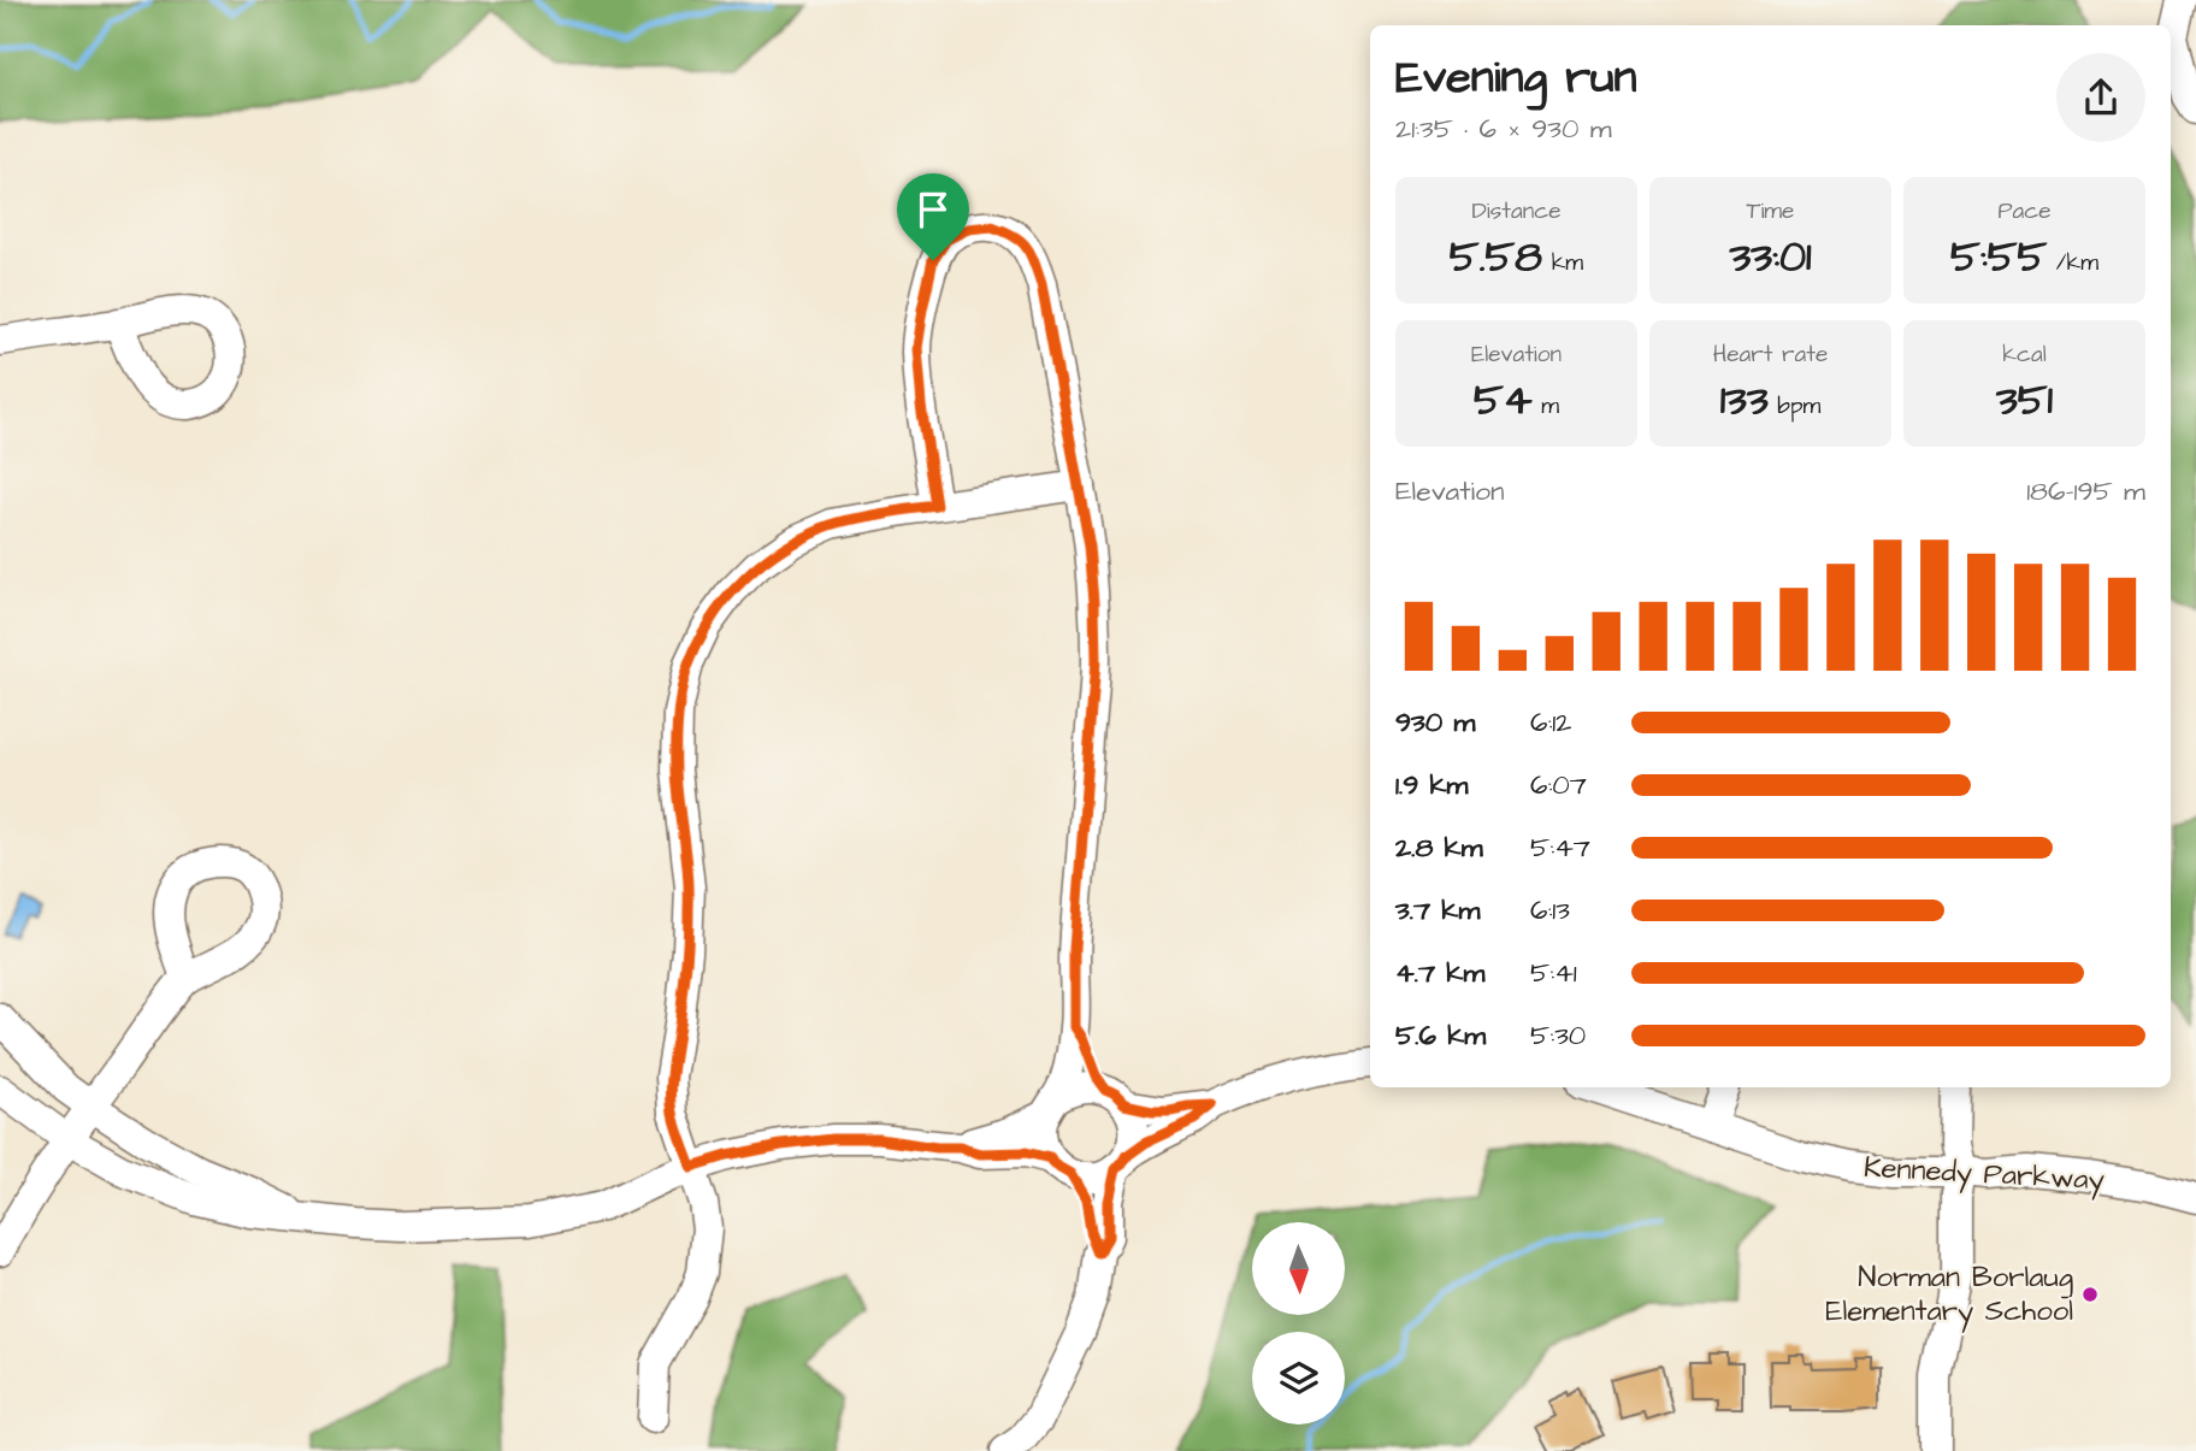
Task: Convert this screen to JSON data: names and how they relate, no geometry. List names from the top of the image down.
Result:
{
  "streets": {
    "street": ["Kennedy Parkway"]
  },
  "places": ["Norman Borlaug Elementary School"],
  "north": "bottom",
  "page": {
    "heading": ["Evening run", "21:35 · 6 × 930 m"],
    "stats": [
      ["Distance", "5.58 km"],
      ["Time", "33:01"],
      ["Pace", "5:55 /km"],
      ["Elevation", "54 m"],
      ["Heart rate", "133 bpm"],
      ["kcal", "351"]
    ],
    "chart": ["Elevation", "186–195 m"],
    "list": [
      {
        "name": "930 m",
        "note": "6:12"
      },
      {
        "name": "1.9 km",
        "note": "6:07"
      },
      {
        "name": "2.8 km",
        "note": "5:47"
      },
      {
        "name": "3.7 km",
        "note": "6:13"
      },
      {
        "name": "4.7 km",
        "note": "5:41"
      },
      {
        "name": "5.6 km",
        "note": "5:30"
      }
    ]
  }
}
